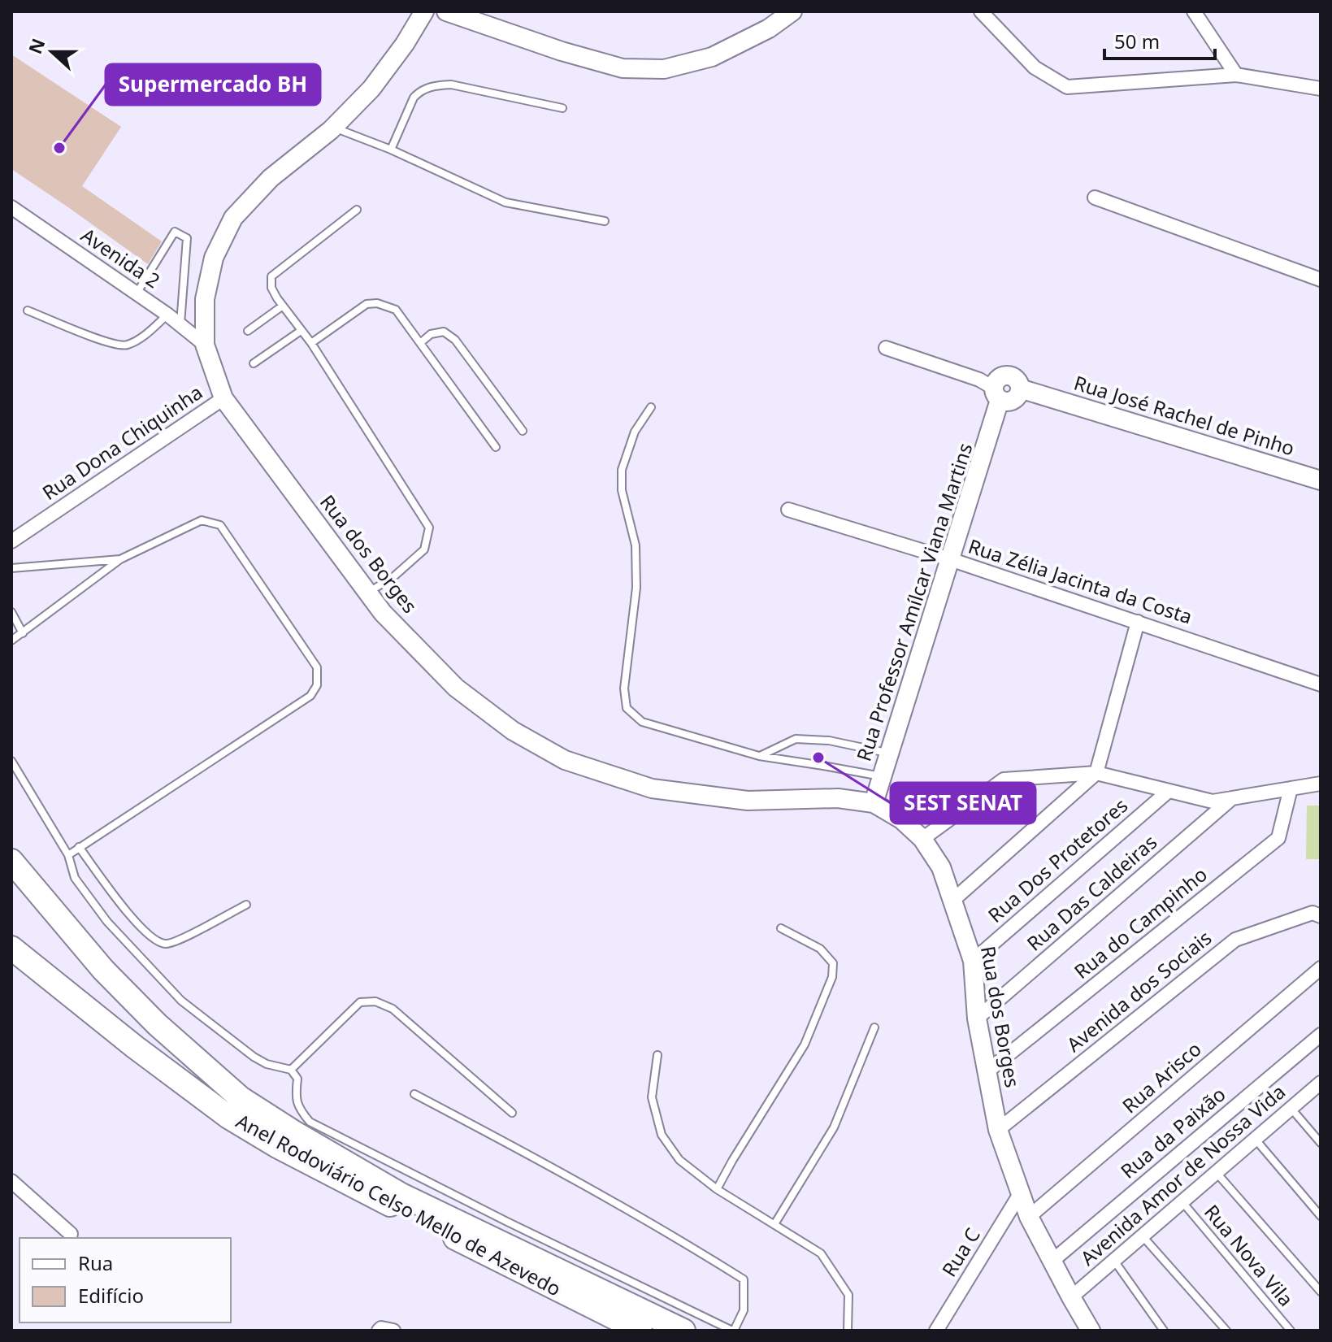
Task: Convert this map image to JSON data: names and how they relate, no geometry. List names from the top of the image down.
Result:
{
  "streets": {
    "highway": ["Anel Rodoviário Celso Mello de Azevedo"],
    "street": [
      "Avenida 2",
      "Rua José Rachel de Pinho",
      "Rua Dona Chiquinha",
      "Rua dos Borges",
      "Rua Zélia Jacinta da Costa",
      "Rua Professor Amílcar Viana Martins",
      "Rua Dos Protetores",
      "Rua Das Caldeiras",
      "Rua do Campinho",
      "Avenida dos Sociais",
      "Rua Arisco",
      "Rua da Paixão",
      "Avenida Amor de Nossa Vida",
      "Rua C"
    ],
    "lane": ["Rua Nova Vila"]
  },
  "crossings": [
    ["Avenida 2", "Rua dos Borges"],
    ["Rua José Rachel de Pinho", "Rua Professor Amílcar Viana Martins"],
    ["Rua Dona Chiquinha", "Rua dos Borges"],
    ["Rua dos Borges", "Rua Professor Amílcar Viana Martins"],
    ["Rua dos Borges", "Rua Dos Protetores"],
    ["Rua dos Borges", "Rua Das Caldeiras"],
    ["Rua dos Borges", "Rua do Campinho"],
    ["Rua dos Borges", "Avenida dos Sociais"],
    ["Rua dos Borges", "Rua Arisco"],
    ["Rua dos Borges", "Rua da Paixão"],
    ["Rua dos Borges", "Avenida Amor de Nossa Vida"],
    ["Rua dos Borges", "Rua C"],
    ["Rua Zélia Jacinta da Costa", "Rua Professor Amílcar Viana Martins"],
    ["Avenida Amor de Nossa Vida", "Rua Nova Vila"]
  ],
  "places": ["Supermercado BH", "SEST SENAT"],
  "legend": ["Rua", "Edifício"],
  "scale_bar": "50 m",
  "north": "left"
}
